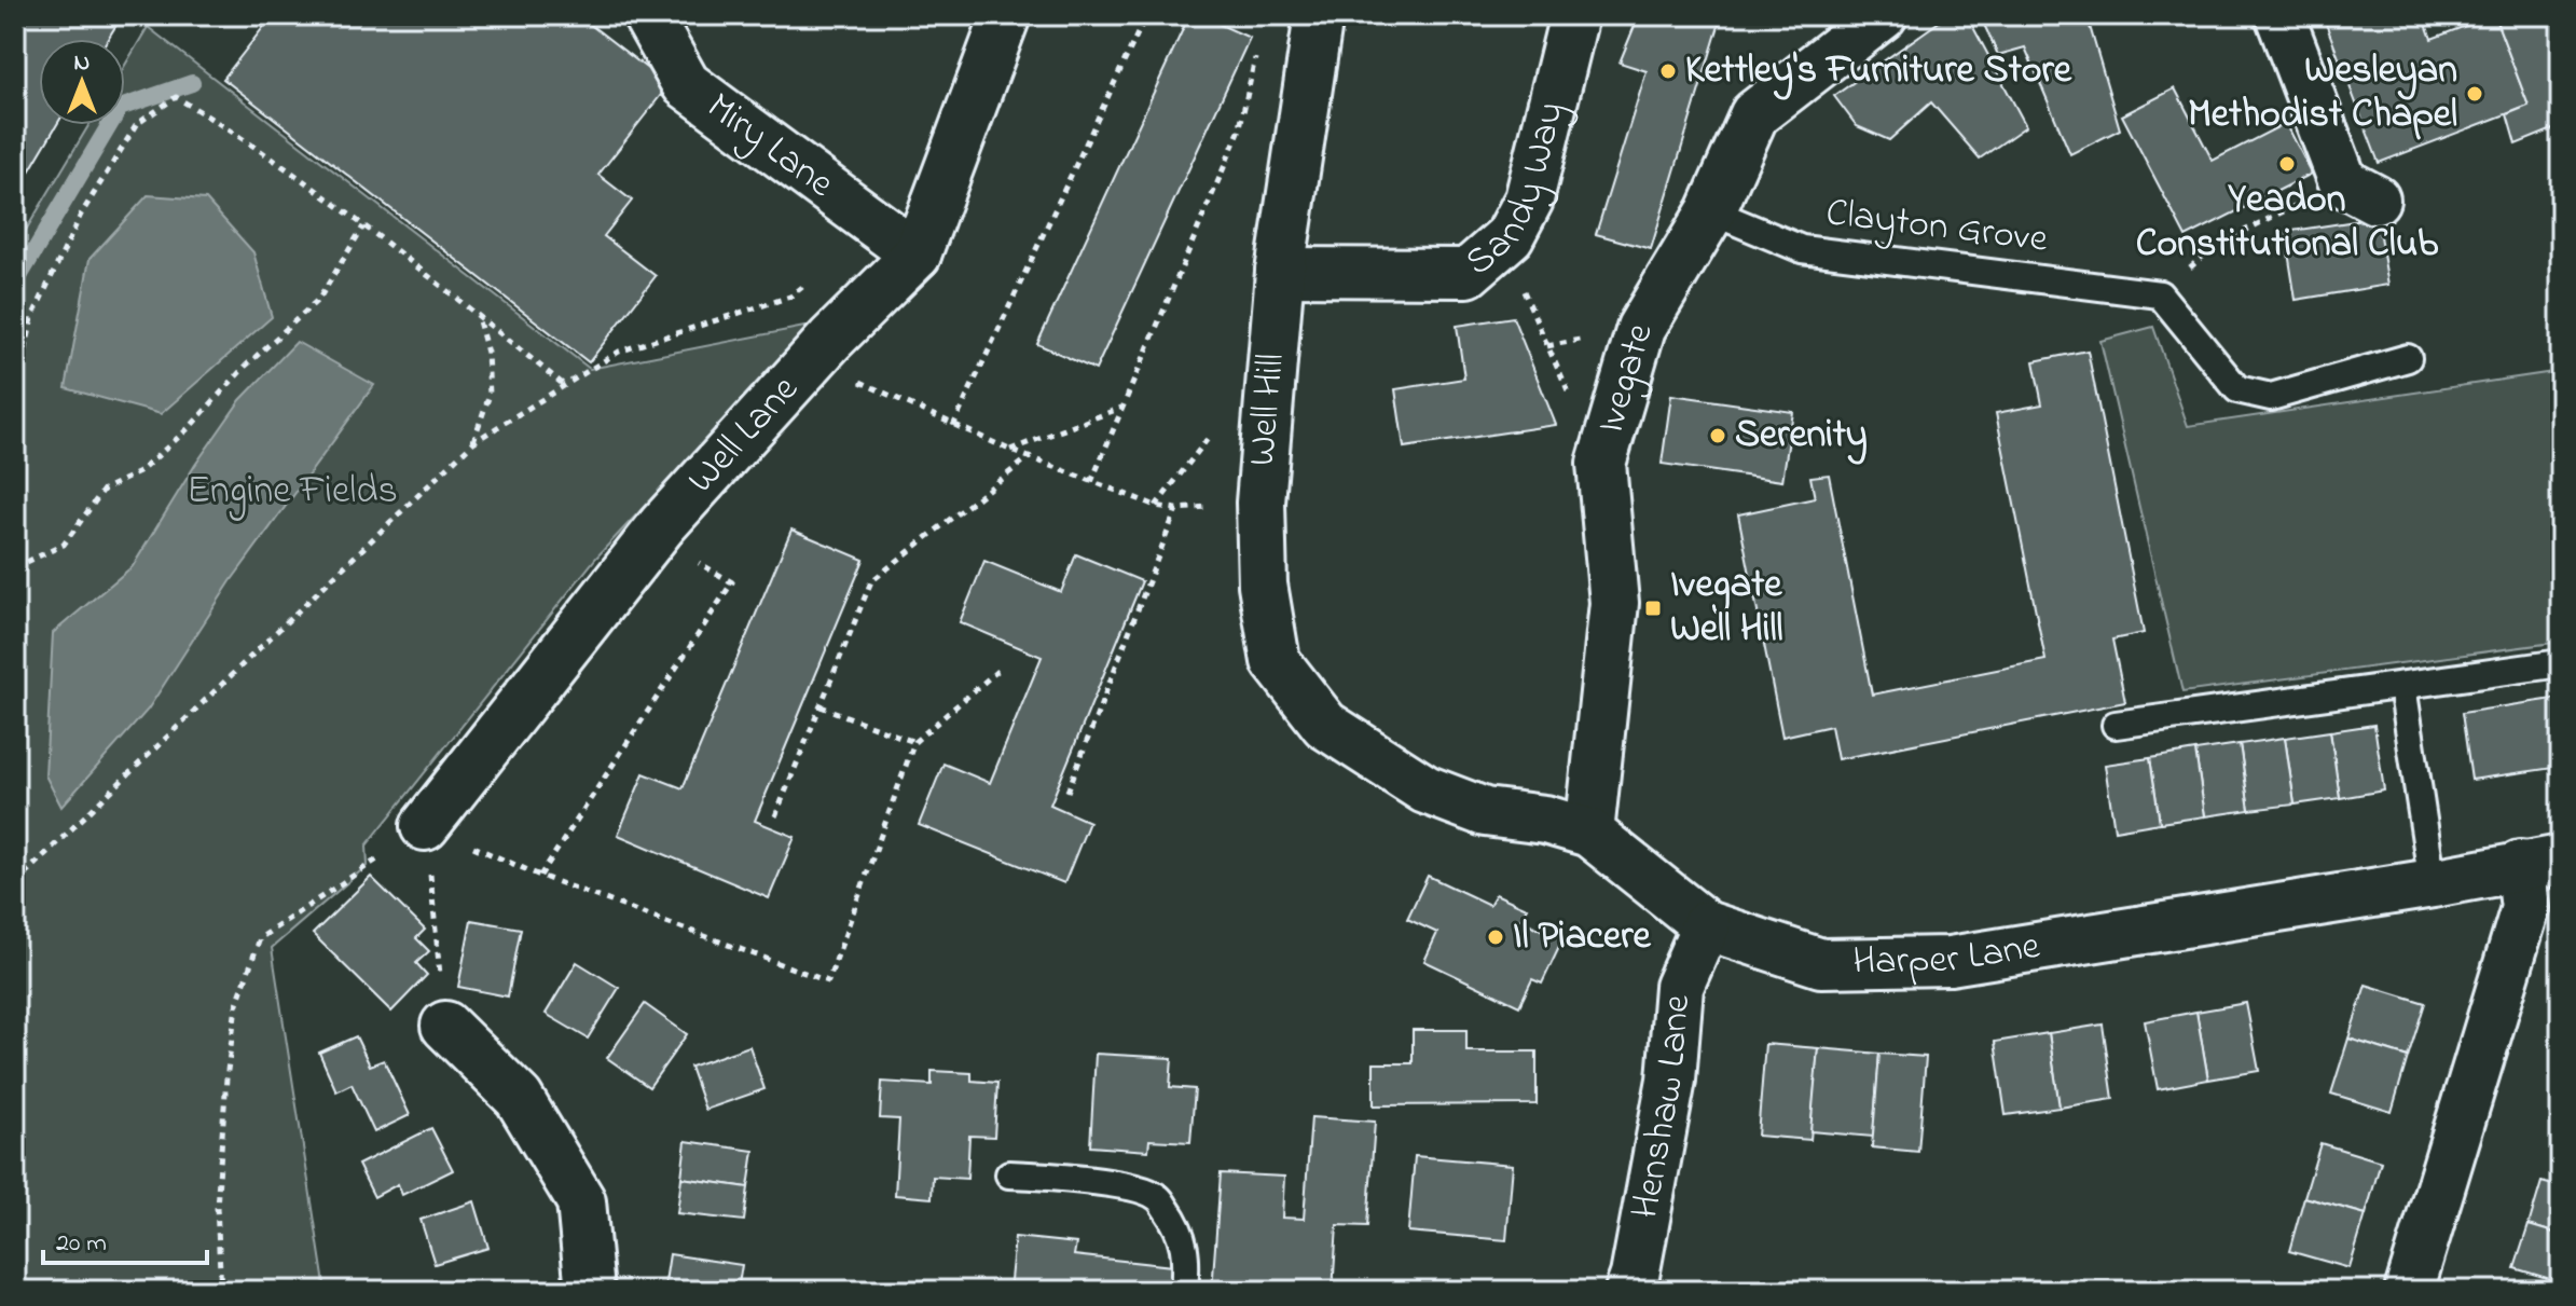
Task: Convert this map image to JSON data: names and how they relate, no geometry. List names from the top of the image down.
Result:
{
  "streets": {
    "street": [
      "Miry Lane",
      "Sandy Way",
      "Ivegate",
      "Well Hill",
      "Well Lane",
      "Harper Lane",
      "Henshaw Lane"
    ],
    "lane": ["Clayton Grove"]
  },
  "crossings": [
    ["Miry Lane", "Well Lane"],
    ["Sandy Way", "Well Hill"],
    ["Clayton Grove", "Ivegate"],
    ["Ivegate", "Harper Lane"],
    ["Well Hill", "Harper Lane"],
    ["Harper Lane", "Henshaw Lane"]
  ],
  "parks": ["Engine Fields"],
  "places": {
    "other": [
      "Kettley's Furniture Store",
      "Wesleyan Methodist Chapel",
      "Yeadon Constitutional Club",
      "Serenity",
      "Il Piacere"
    ],
    "transit": ["Ivegate Well Hill"]
  },
  "scale_bar": "20 m",
  "north": "top"
}
